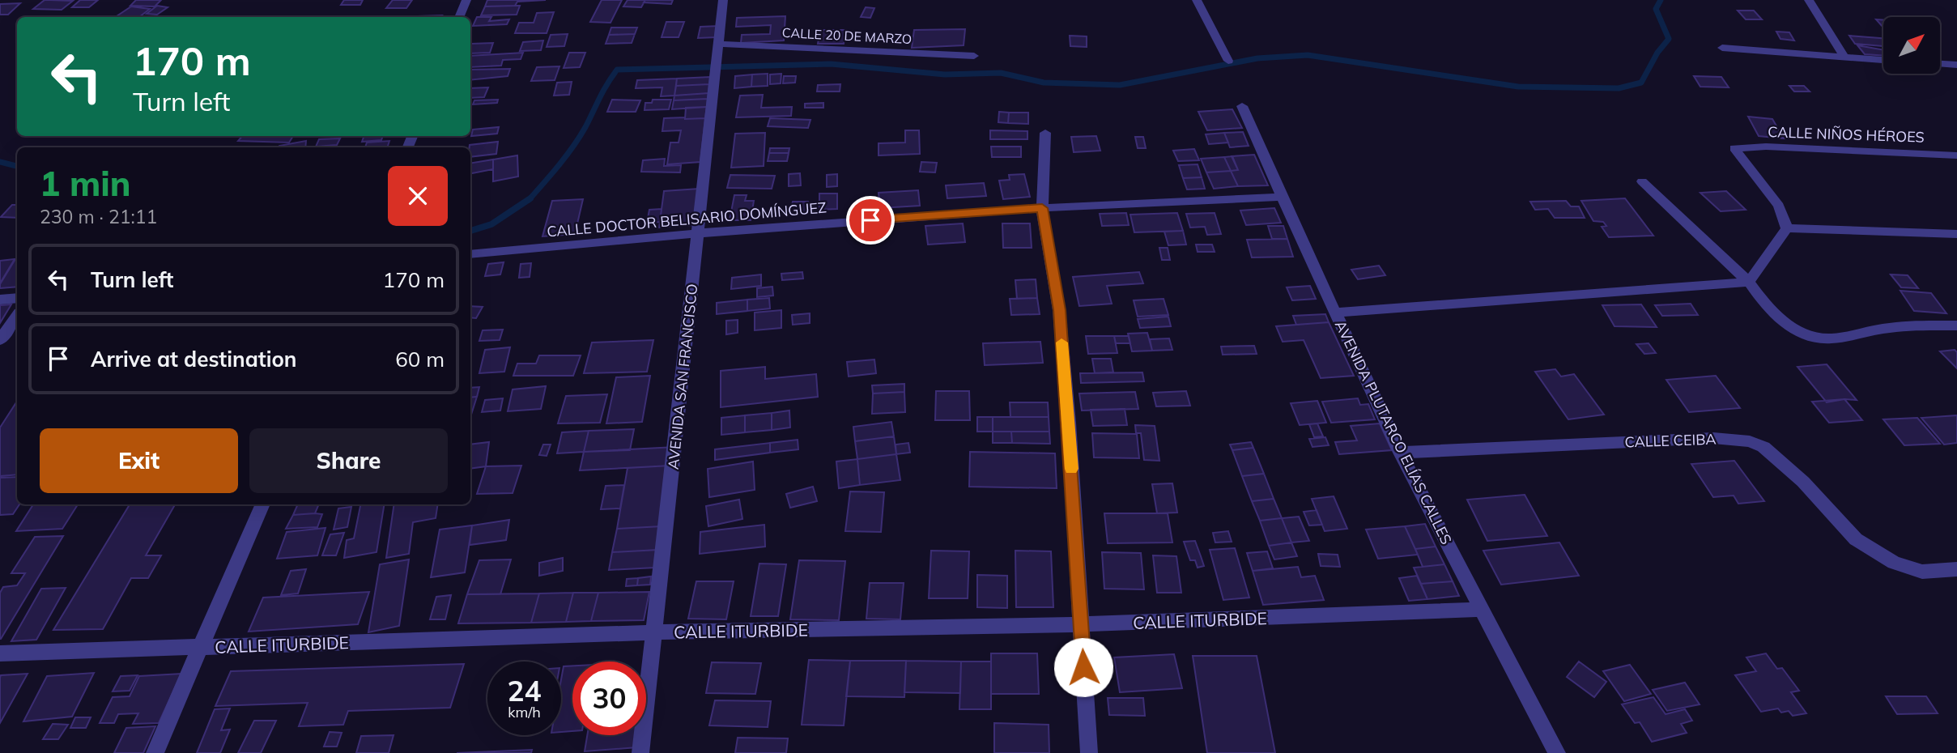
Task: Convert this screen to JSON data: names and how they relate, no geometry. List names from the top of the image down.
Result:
{
  "streets": {
    "street": [
      "CALLE 20 DE MARZO",
      "CALLE NIÑOS HÉROES",
      "CALLE DOCTOR BELISARIO DOMÍNGUEZ",
      "AVENIDA SAN FRANCISCO",
      "AVENIDA PLUTARCO ELÍAS CALLES",
      "CALLE CEIBA",
      "CALLE ITURBIDE"
    ]
  },
  "crossings": [
    ["CALLE 20 DE MARZO", "AVENIDA SAN FRANCISCO"],
    ["CALLE DOCTOR BELISARIO DOMÍNGUEZ", "AVENIDA SAN FRANCISCO"],
    ["CALLE DOCTOR BELISARIO DOMÍNGUEZ", "AVENIDA PLUTARCO ELÍAS CALLES"],
    ["AVENIDA SAN FRANCISCO", "CALLE ITURBIDE"],
    ["AVENIDA PLUTARCO ELÍAS CALLES", "CALLE CEIBA"],
    ["AVENIDA PLUTARCO ELÍAS CALLES", "CALLE ITURBIDE"]
  ],
  "north": "top right",
  "page": {
    "turn": ["170 m", "Turn left"],
    "heading": ["1 min", "230 m · 21:11"],
    "list": [
      {
        "name": "Turn left",
        "value": "170 m"
      },
      {
        "name": "Arrive at destination",
        "value": "60 m"
      }
    ],
    "buttons": ["Exit", "Share"],
    "speed": "24 km/h",
    "limit": "30"
  }
}
